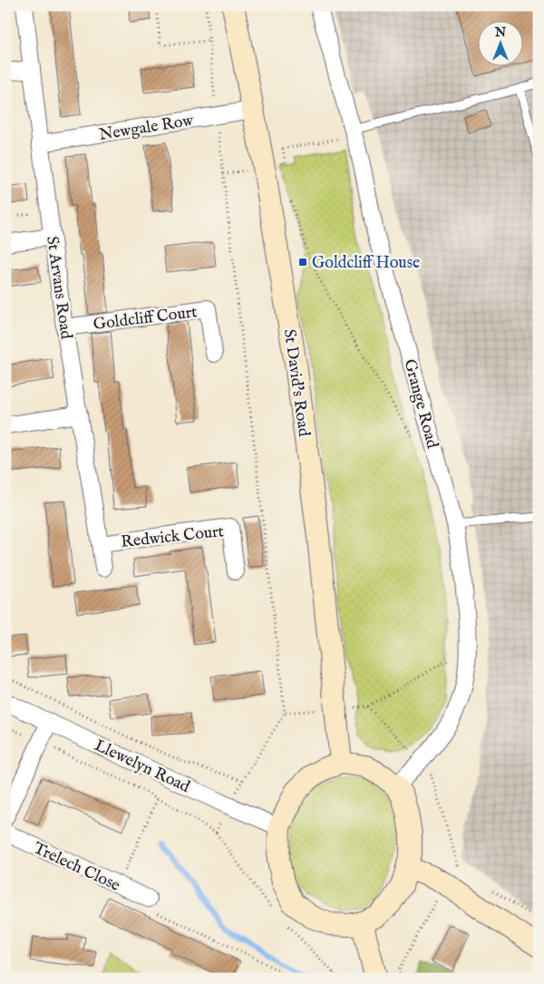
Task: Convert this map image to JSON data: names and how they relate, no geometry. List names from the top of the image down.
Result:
{
  "streets": {
    "street": [
      "Newgale Row",
      "St Arvans Road",
      "Goldcliff Court",
      "St David's Road",
      "Grange Road",
      "Redwick Court",
      "Llewelyn Road",
      "Trelech Close"
    ]
  },
  "crossings": [
    ["Newgale Row", "St Arvans Road"],
    ["Newgale Row", "St David's Road"],
    ["St Arvans Road", "Goldcliff Court"],
    ["St Arvans Road", "Redwick Court"],
    ["St David's Road", "Grange Road"],
    ["St David's Road", "Llewelyn Road"],
    ["Grange Road", "Llewelyn Road"]
  ],
  "places": {
    "transit": ["Goldcliff House"]
  },
  "north": "top"
}
